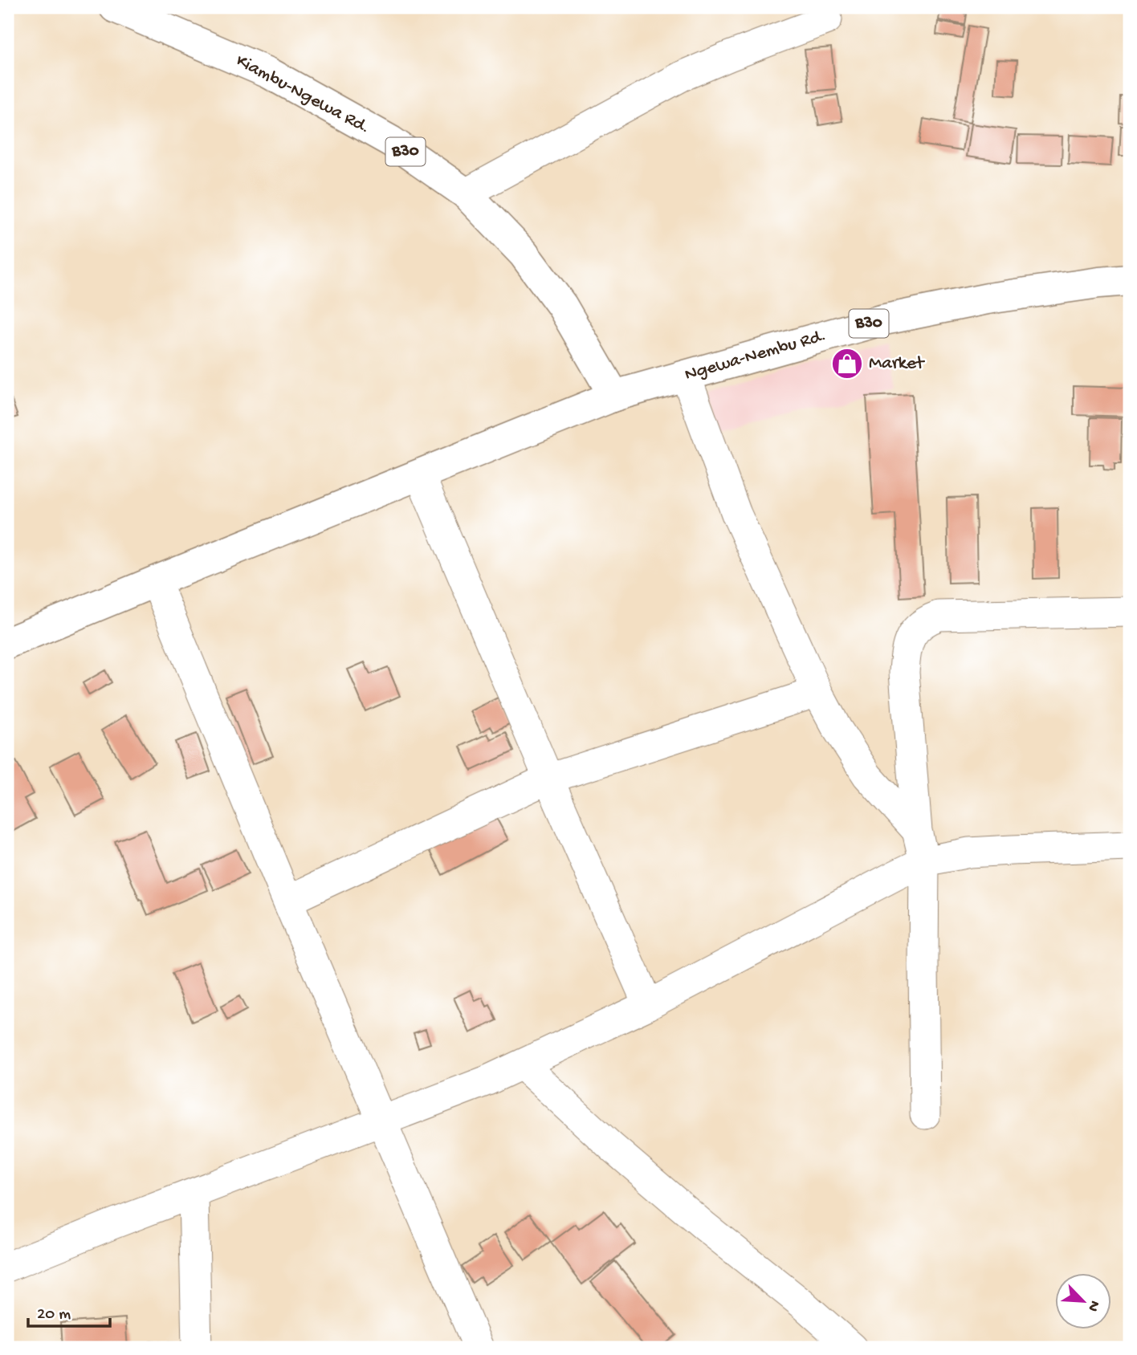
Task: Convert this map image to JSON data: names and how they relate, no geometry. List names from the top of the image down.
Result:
{
  "streets": {
    "main road": ["Kiambu-Ngewa Rd.", "B30", "Ngewa-Nembu Rd."]
  },
  "crossings": [
    ["Kiambu-Ngewa Rd.", "Ngewa-Nembu Rd."]
  ],
  "places": {
    "shop": ["Market"]
  },
  "scale_bar": "20 m",
  "north": "bottom right"
}
